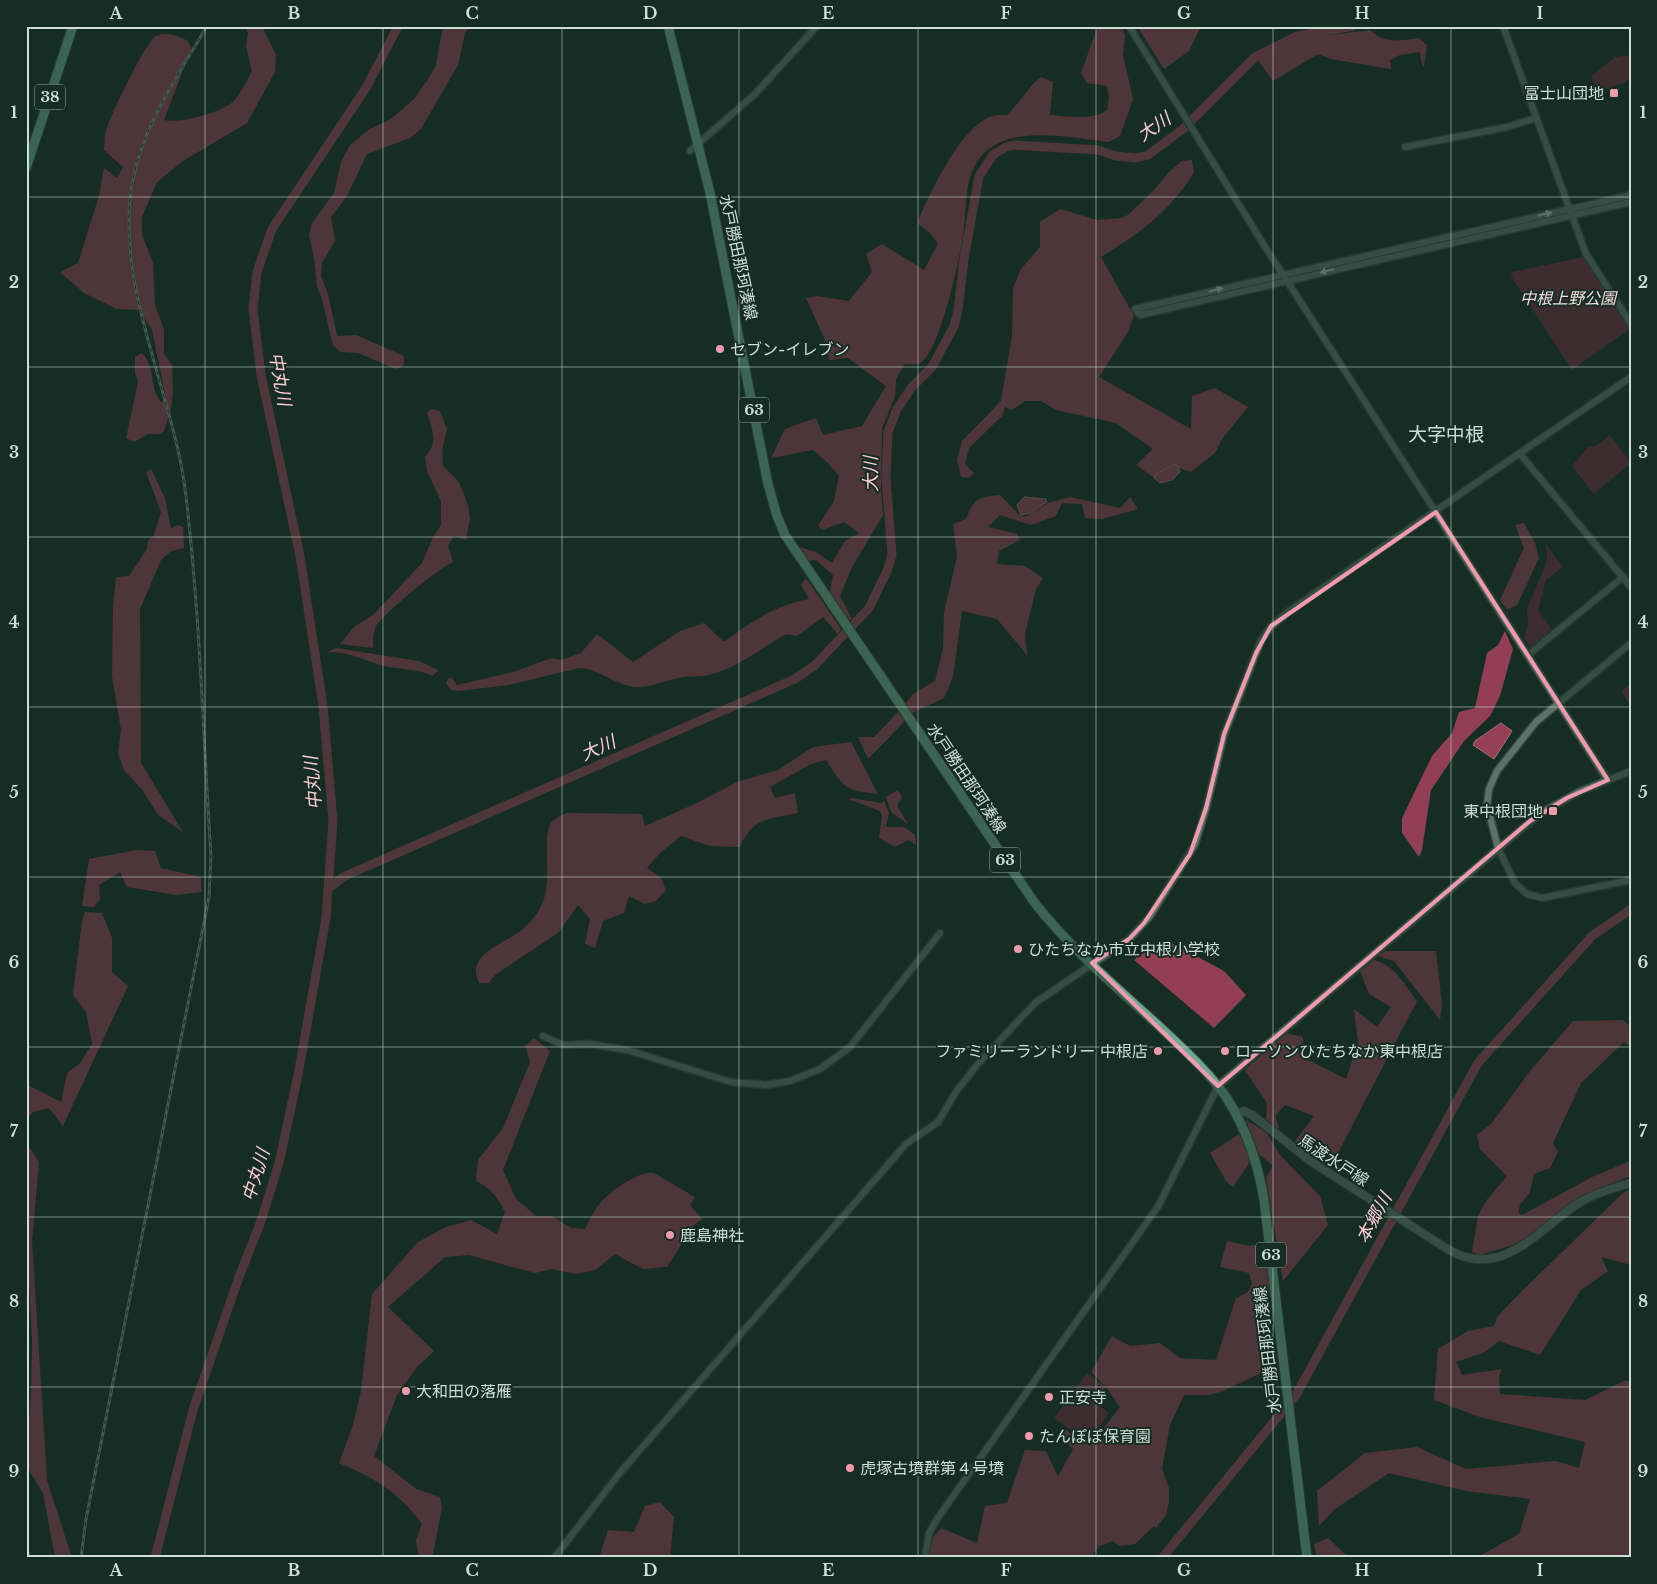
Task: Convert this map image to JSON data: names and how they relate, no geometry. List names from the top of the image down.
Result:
{
  "streets": {
    "main road": [
      "38",
      "水戸勝田那珂湊線",
      "63",
      "馬渡水戸線"
    ]
  },
  "crossings": [
    ["水戸勝田那珂湊線", "馬渡水戸線"]
  ],
  "districts": ["大字中根"],
  "water": ["大川", "中丸川", "本郷川"],
  "parks": ["中根上野公園"],
  "places": {
    "transit": ["富士山団地", "東中根団地"],
    "other": [
      "セブン-イレブン",
      "ひたちなか市立中根小学校",
      "ファミリーランドリー 中根店",
      "ローソンひたちなか東中根店",
      "鹿島神社",
      "大和田の落雁",
      "正安寺",
      "たんぽぽ保育園",
      "虎塚古墳群第４号墳"
    ]
  },
  "grid": {
    "columns": [
      "A",
      "B",
      "C",
      "D",
      "E",
      "F",
      "G",
      "H",
      "I"
    ],
    "rows": [
      "1",
      "2",
      "3",
      "4",
      "5",
      "6",
      "7",
      "8",
      "9"
    ]
  }
}
